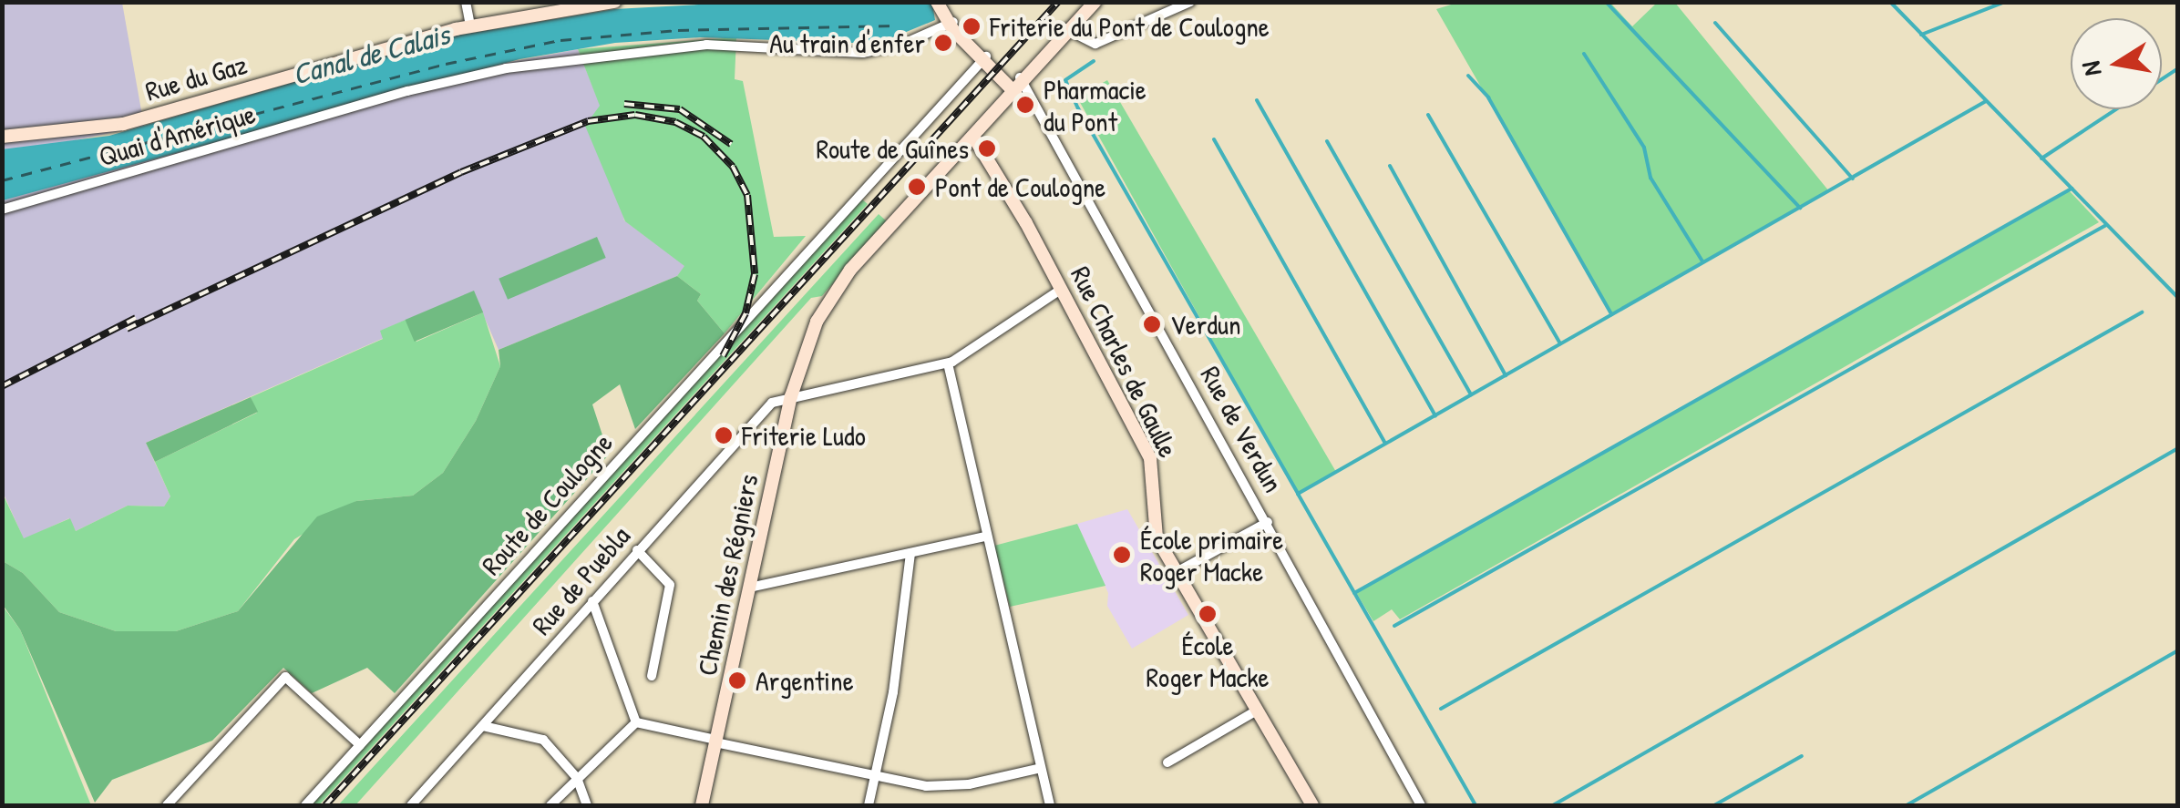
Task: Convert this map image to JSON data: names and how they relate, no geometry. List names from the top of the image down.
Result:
{
  "streets": {
    "street": [
      "Rue du Gaz",
      "Quai d'Amérique",
      "Rue Charles de Gaulle",
      "Rue de Verdun",
      "Route de Coulogne",
      "Chemin des Régniers",
      "Rue de Puebla"
    ]
  },
  "crossings": [
    ["Rue Charles de Gaulle", "Chemin des Régniers"],
    ["Rue de Verdun", "Chemin des Régniers"],
    ["Chemin des Régniers", "Rue de Puebla"]
  ],
  "water": ["Canal de Calais"],
  "places": [
    "Friterie du Pont de Coulogne",
    "Au train d'enfer",
    "Pharmacie du Pont",
    "Route de Guînes",
    "Pont de Coulogne",
    "Verdun",
    "Friterie Ludo",
    "École primaire Roger Macke",
    "École Roger Macke",
    "Argentine"
  ],
  "north": "left"
}
